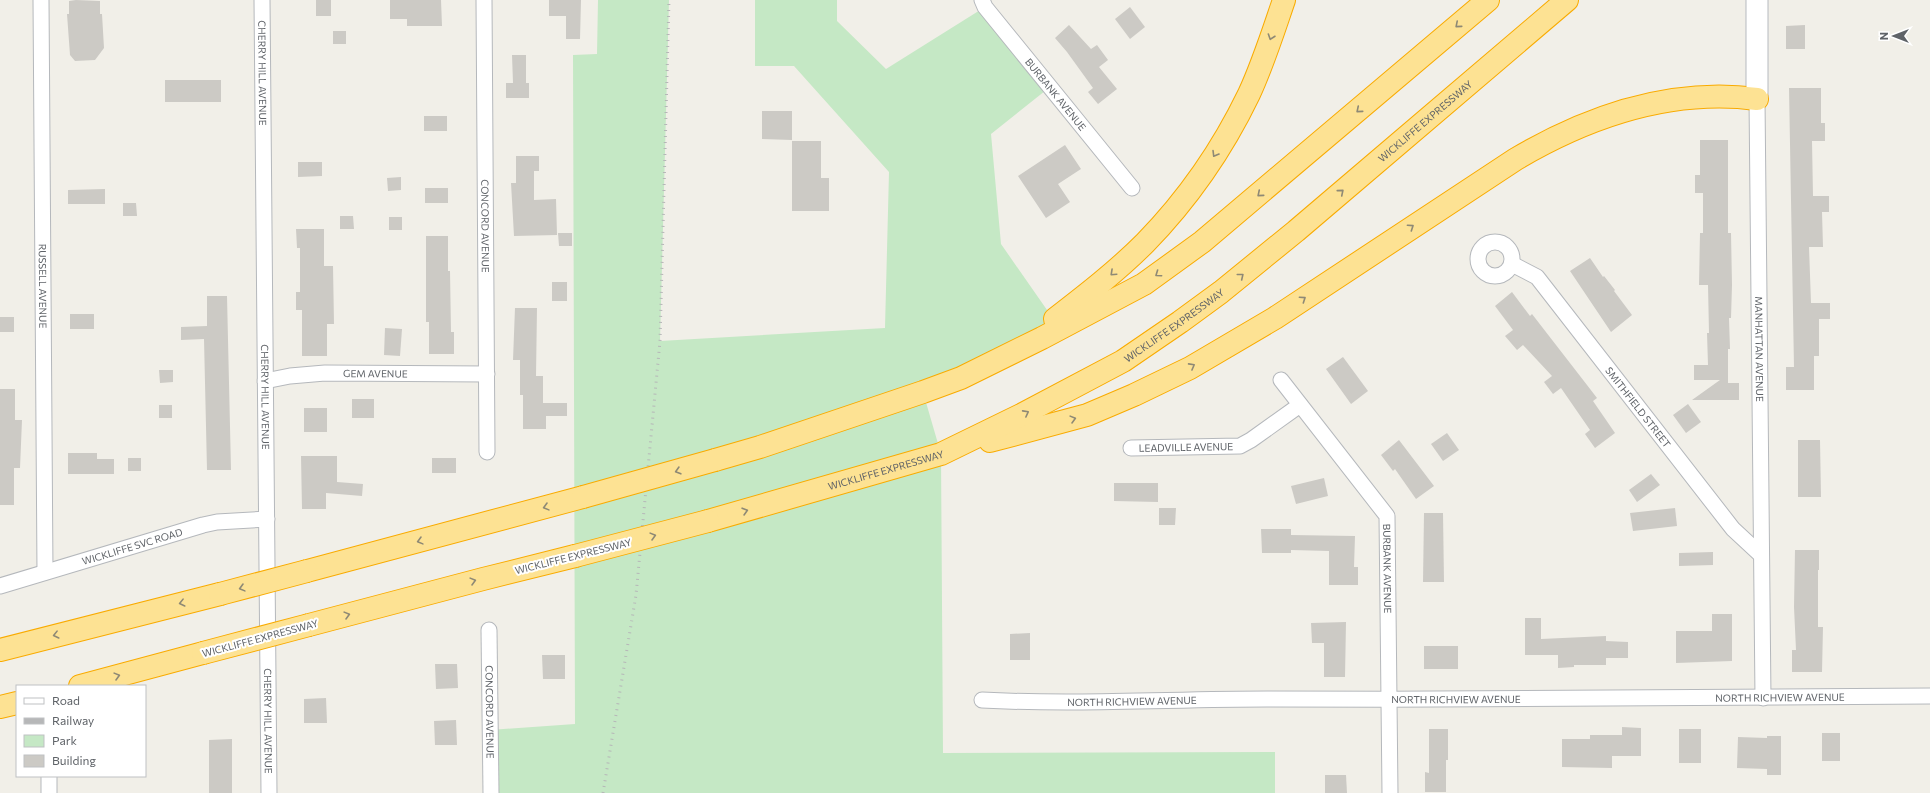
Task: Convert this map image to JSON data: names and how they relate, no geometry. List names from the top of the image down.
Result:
{
  "streets": {
    "highway": ["WICKLIFFE EXPRESSWAY"],
    "street": [
      "CHERRY HILL AVENUE",
      "BURBANK AVENUE",
      "CONCORD AVENUE",
      "RUSSELL AVENUE",
      "MANHATTAN AVENUE",
      "GEM AVENUE",
      "SMITHFIELD STREET",
      "LEADVILLE AVENUE",
      "WICKLIFFE SVC ROAD",
      "NORTH RICHVIEW AVENUE"
    ]
  },
  "crossings": [
    ["CHERRY HILL AVENUE", "GEM AVENUE"],
    ["CHERRY HILL AVENUE", "WICKLIFFE SVC ROAD"],
    ["BURBANK AVENUE", "LEADVILLE AVENUE"],
    ["BURBANK AVENUE", "NORTH RICHVIEW AVENUE"],
    ["CONCORD AVENUE", "GEM AVENUE"],
    ["RUSSELL AVENUE", "WICKLIFFE SVC ROAD"],
    ["MANHATTAN AVENUE", "SMITHFIELD STREET"],
    ["MANHATTAN AVENUE", "NORTH RICHVIEW AVENUE"]
  ],
  "legend": [
    "Road",
    "Railway",
    "Park",
    "Building"
  ],
  "north": "left"
}
